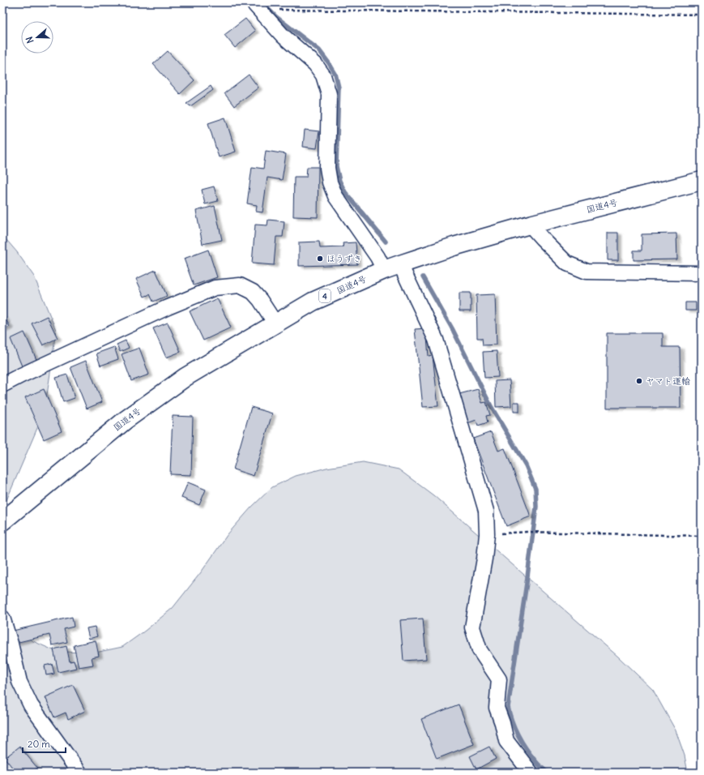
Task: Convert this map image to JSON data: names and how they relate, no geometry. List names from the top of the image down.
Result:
{
  "streets": {
    "highway": ["国道4号", "4"]
  },
  "places": ["ほうずき", "ヤマト運輸"],
  "scale_bar": "20 m",
  "north": "left"
}
